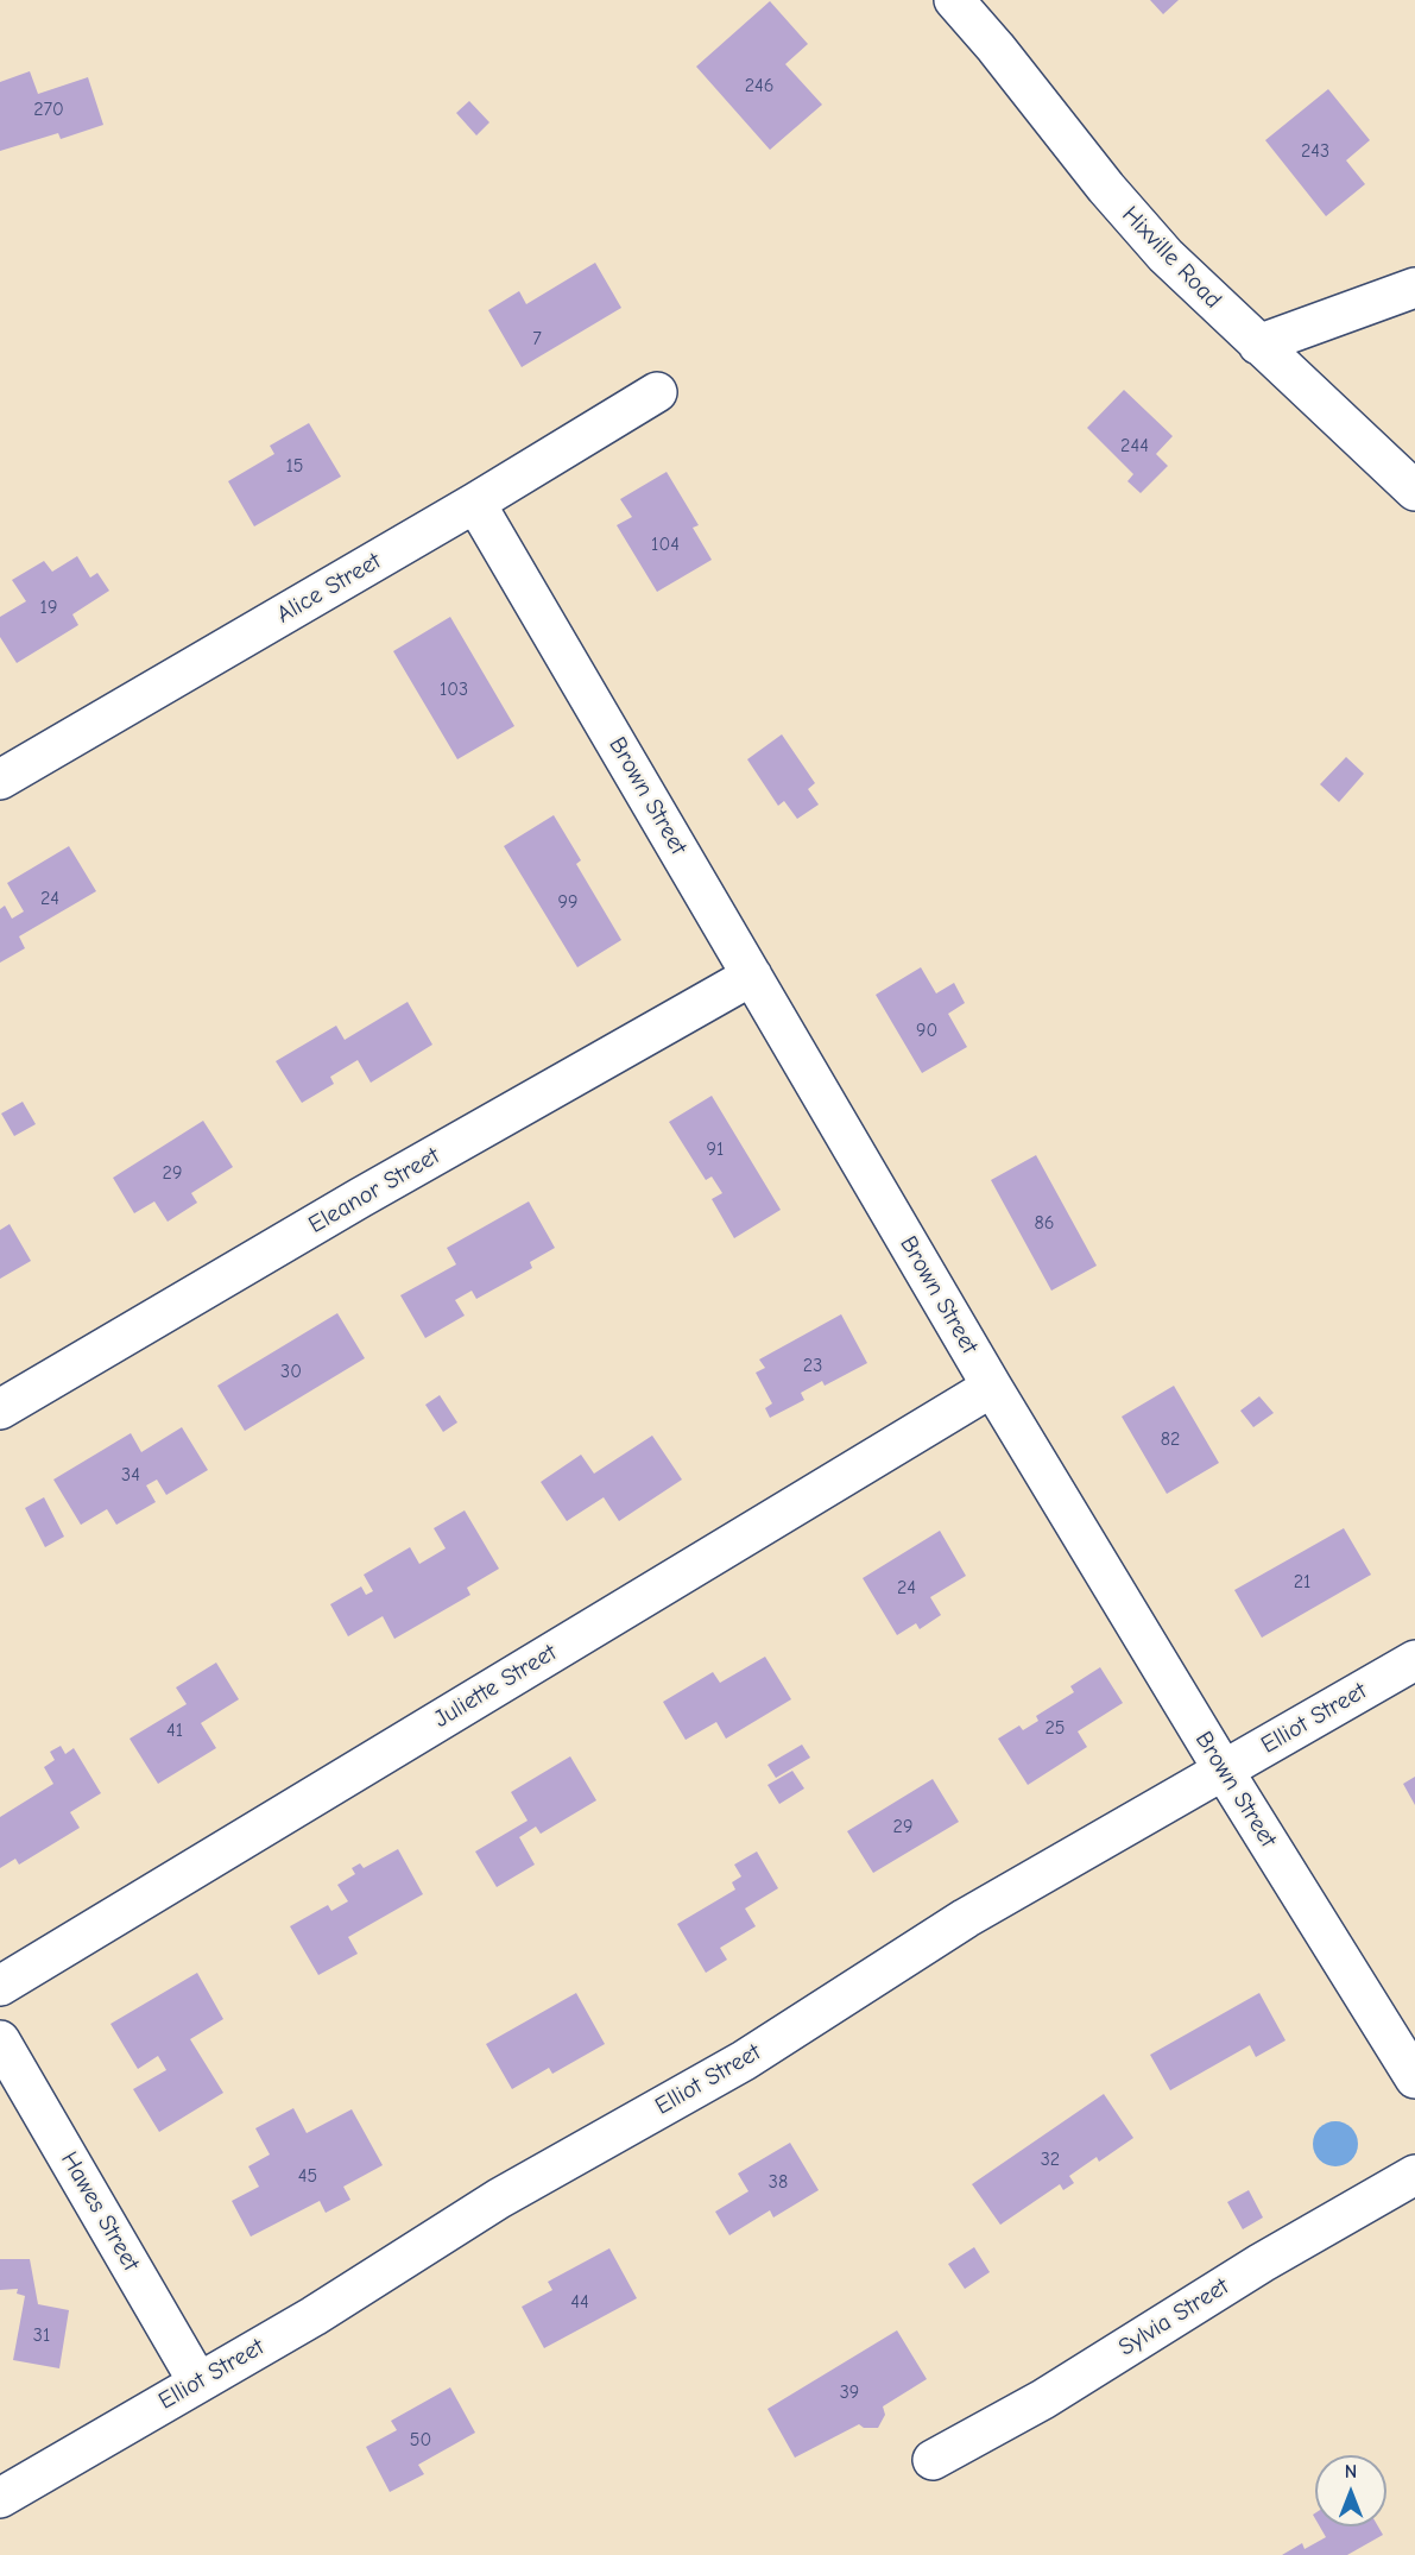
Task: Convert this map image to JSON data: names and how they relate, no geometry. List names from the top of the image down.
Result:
{
  "streets": {
    "street": [
      "Hixville Road",
      "Alice Street",
      "Brown Street",
      "Eleanor Street",
      "Juliette Street",
      "Elliot Street",
      "Hawes Street",
      "Sylvia Street"
    ]
  },
  "crossings": [
    ["Alice Street", "Brown Street"],
    ["Brown Street", "Eleanor Street"],
    ["Brown Street", "Juliette Street"],
    ["Brown Street", "Elliot Street"],
    ["Elliot Street", "Hawes Street"]
  ],
  "house_numbers": [
    "246",
    "270",
    "243",
    "7",
    "244",
    "15",
    "104",
    "19",
    "103",
    "24",
    "99",
    "90",
    "91",
    "29",
    "86",
    "23",
    "30",
    "82",
    "34",
    "21",
    "24",
    "25",
    "41",
    "29",
    "32",
    "45",
    "38",
    "44",
    "31",
    "39",
    "50"
  ],
  "north": "top"
}
